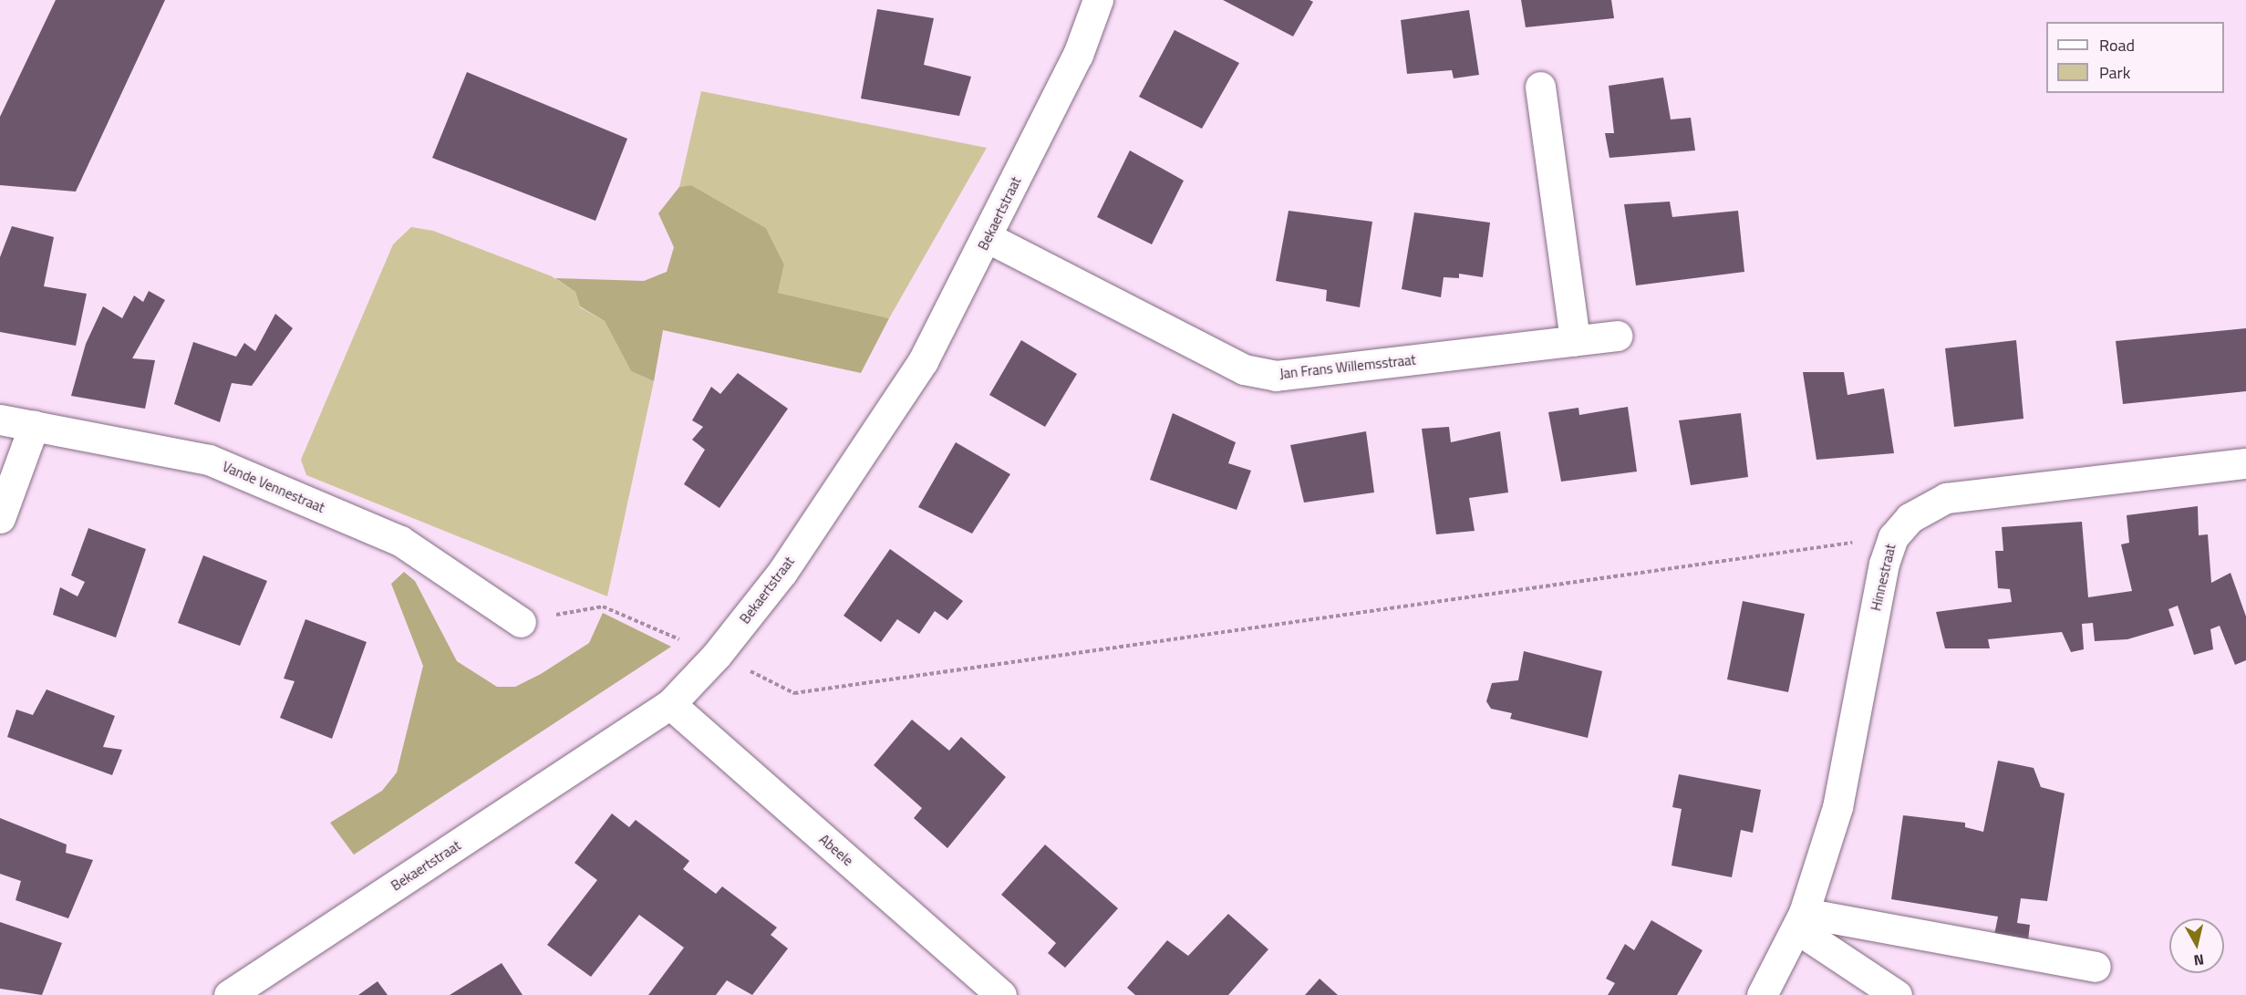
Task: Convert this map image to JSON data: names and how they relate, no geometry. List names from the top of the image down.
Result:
{
  "streets": {
    "street": [
      "Bekaertstraat",
      "Jan Frans Willemsstraat",
      "Vande Vennestraat",
      "Hinnestraat",
      "Abeele"
    ]
  },
  "crossings": [
    ["Bekaertstraat", "Jan Frans Willemsstraat"],
    ["Bekaertstraat", "Abeele"]
  ],
  "legend": ["Road", "Park"],
  "north": "bottom"
}
